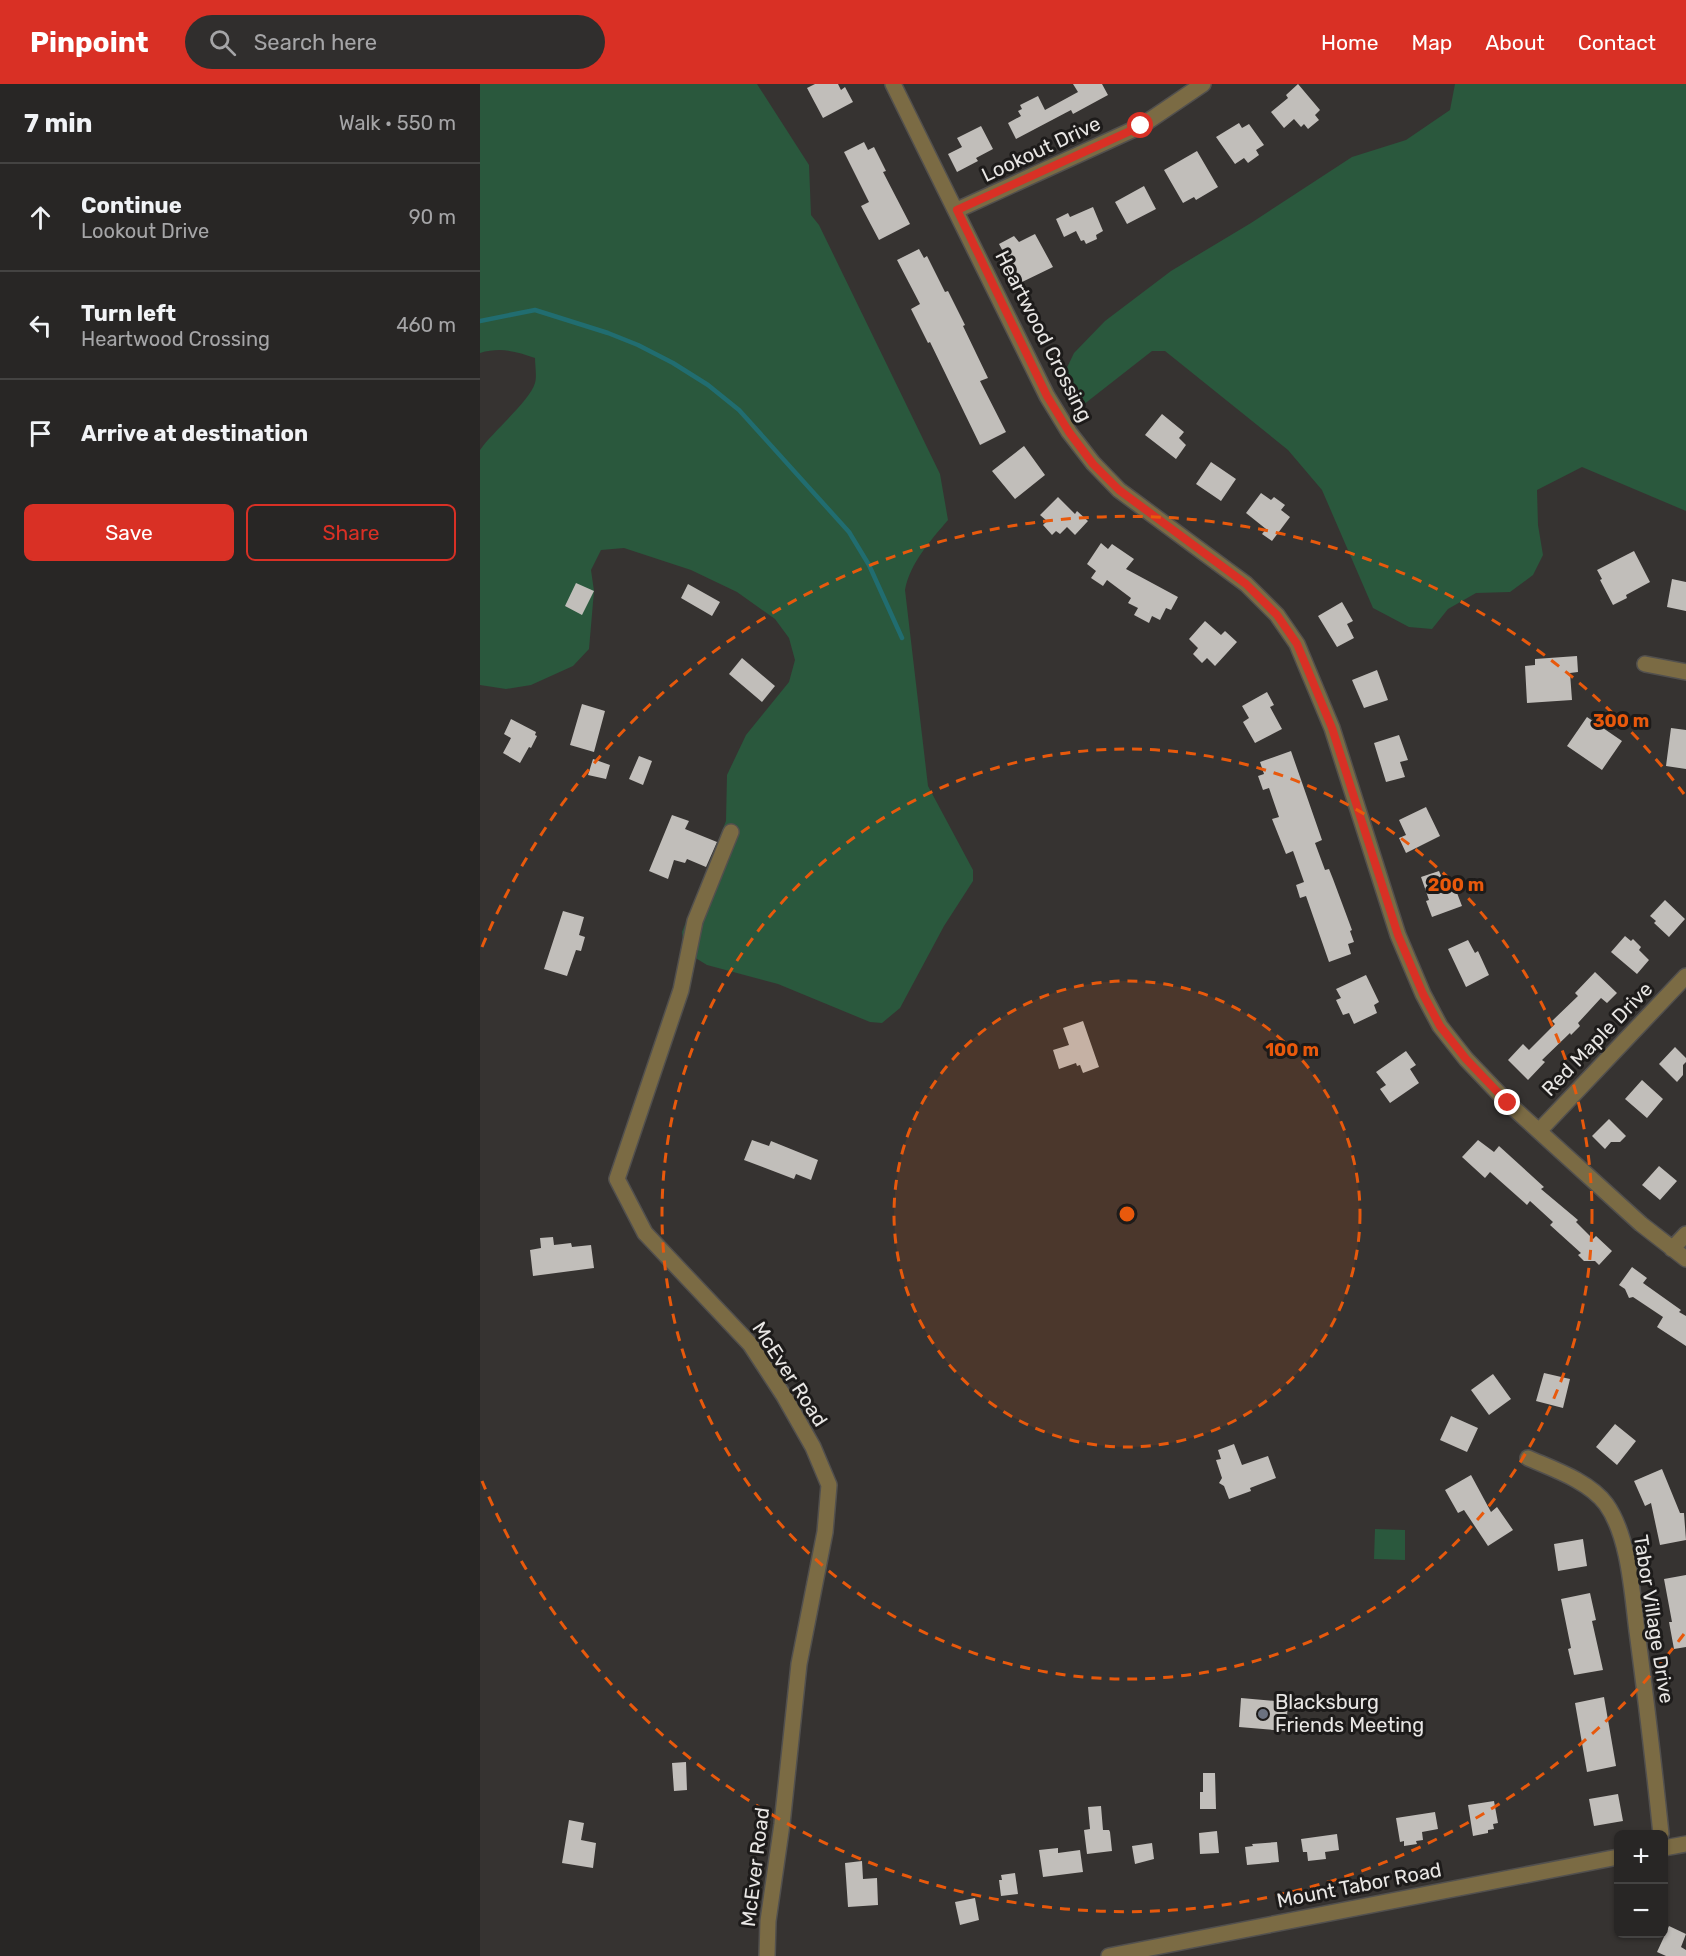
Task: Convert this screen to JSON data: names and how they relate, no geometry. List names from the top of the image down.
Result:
{
  "streets": {
    "street": [
      "Lookout Drive",
      "Heartwood Crossing",
      "Red Maple Drive",
      "McEver Road",
      "Tabor Village Drive",
      "Mount Tabor Road"
    ]
  },
  "crossings": [
    ["Lookout Drive", "Heartwood Crossing"],
    ["Heartwood Crossing", "Red Maple Drive"]
  ],
  "places": ["Blacksburg Friends Meeting"],
  "page": {
    "header": "Pinpoint",
    "search": "Search here",
    "nav": [
      "Home",
      "Map",
      "About",
      "Contact"
    ],
    "heading": ["7 min", "Walk · 550 m"],
    "list": [
      ["Continue", "Lookout Drive", "90 m"],
      ["Turn left", "Heartwood Crossing", "460 m"],
      "Arrive at destination"
    ],
    "buttons": ["Save", "Share"],
    "map_buttons": ["+", "−"]
  },
  "rings": ["300 m", "200 m", "100 m"]
}
